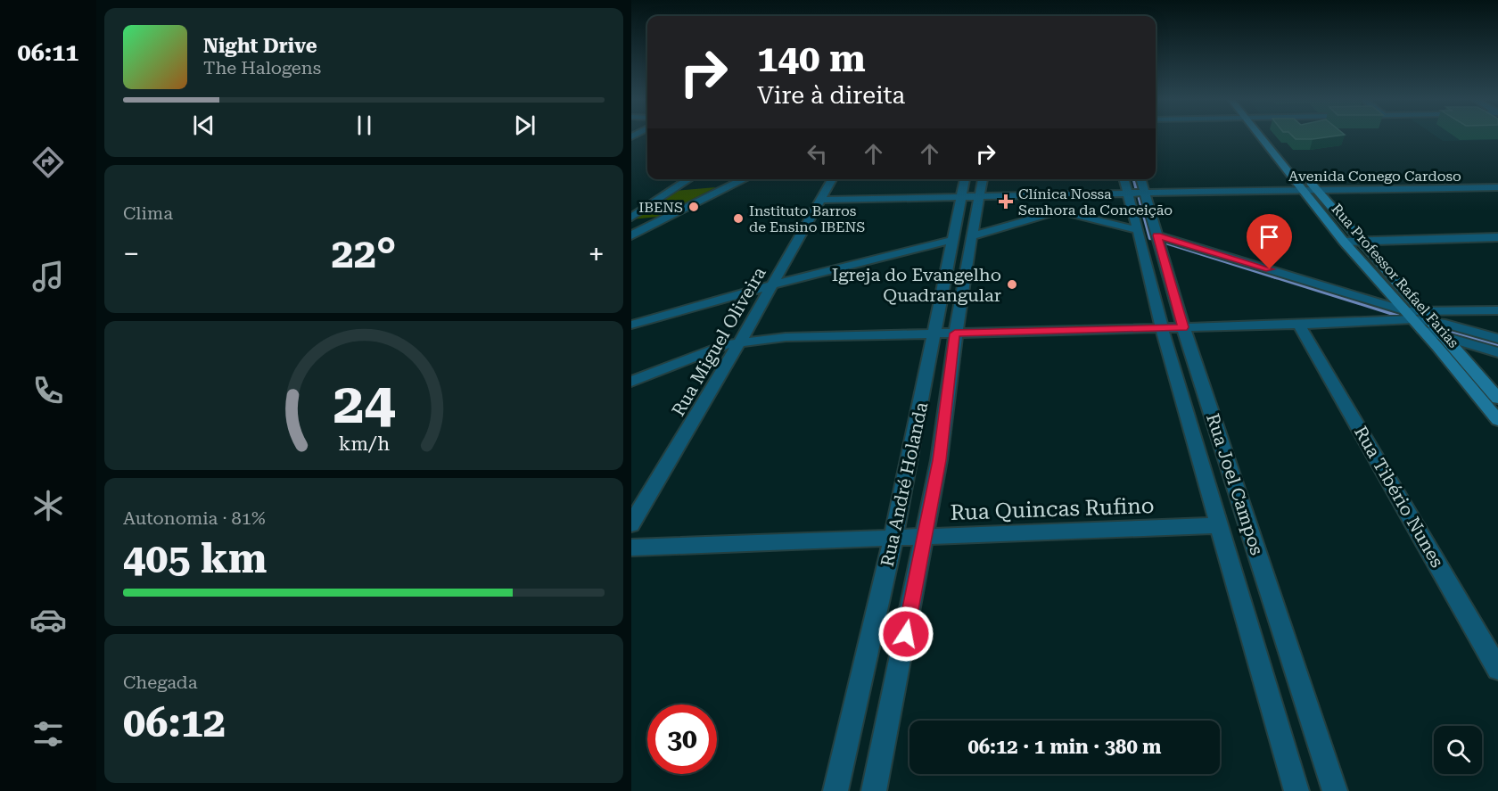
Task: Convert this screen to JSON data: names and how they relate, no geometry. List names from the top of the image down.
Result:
{
  "streets": {
    "main road": ["Rua Professor Rafael Farias"],
    "street": [
      "Avenida Conego Cardoso",
      "Rua Miguel Oliveira",
      "Rua André Holanda",
      "Rua Joel Campos",
      "Rua Tibério Nunes",
      "Rua Quincas Rufino"
    ]
  },
  "crossings": [
    ["Avenida Conego Cardoso", "Rua Professor Rafael Farias"],
    ["Avenida Conego Cardoso", "Rua Miguel Oliveira"],
    ["Avenida Conego Cardoso", "Rua André Holanda"],
    ["Avenida Conego Cardoso", "Rua Joel Campos"],
    ["Rua André Holanda", "Rua Quincas Rufino"],
    ["Rua Joel Campos", "Rua Quincas Rufino"]
  ],
  "places": {
    "health": ["Clínica Nossa Senhora da Conceição"],
    "other": ["IBENS", "Instituto Barros de Ensino IBENS", "Igreja do Evangelho Quadrangular"]
  },
  "page": {
    "tabs": "06:11",
    "turn": ["140 m", "Vire à direita"],
    "song": ["Night Drive", "The Halogens"],
    "tile": [
      "Clima",
      ["Autonomia · 81%", "405 km"],
      ["Chegada", "06:12"]
    ],
    "heat": ["−", "22°", "+"],
    "limit": "30",
    "trip": "06:12 · 1 min · 380 m",
    "gauge": ["24", "km/h"]
  }
}
